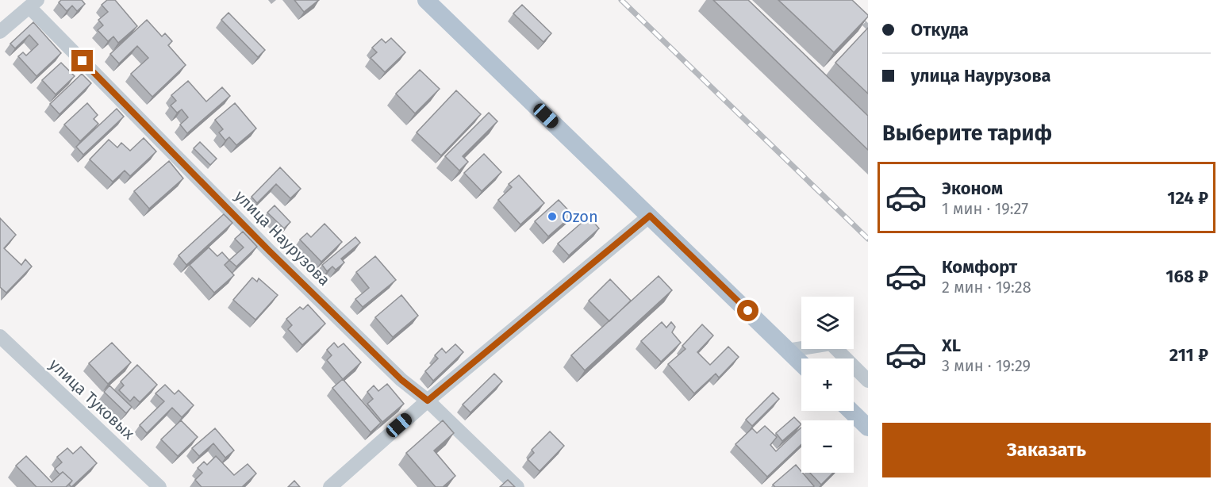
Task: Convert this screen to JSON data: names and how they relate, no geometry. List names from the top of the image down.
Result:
{
  "streets": {
    "street": ["улица Наурузова", "улица Туковых"]
  },
  "places": ["Ozon"],
  "page": {
    "banner": ["Откуда", "улица Наурузова"],
    "heading": "Выберите тариф",
    "list": [
      {
        "name": "Эконом",
        "note": "1 мин · 19:27",
        "value": "124 ₽"
      },
      {
        "name": "Комфорт",
        "note": "2 мин · 19:28",
        "value": "168 ₽"
      },
      {
        "name": "XL",
        "note": "3 мин · 19:29",
        "value": "211 ₽"
      }
    ],
    "map_buttons": ["+", "−"],
    "buttons": "Заказать"
  }
}
